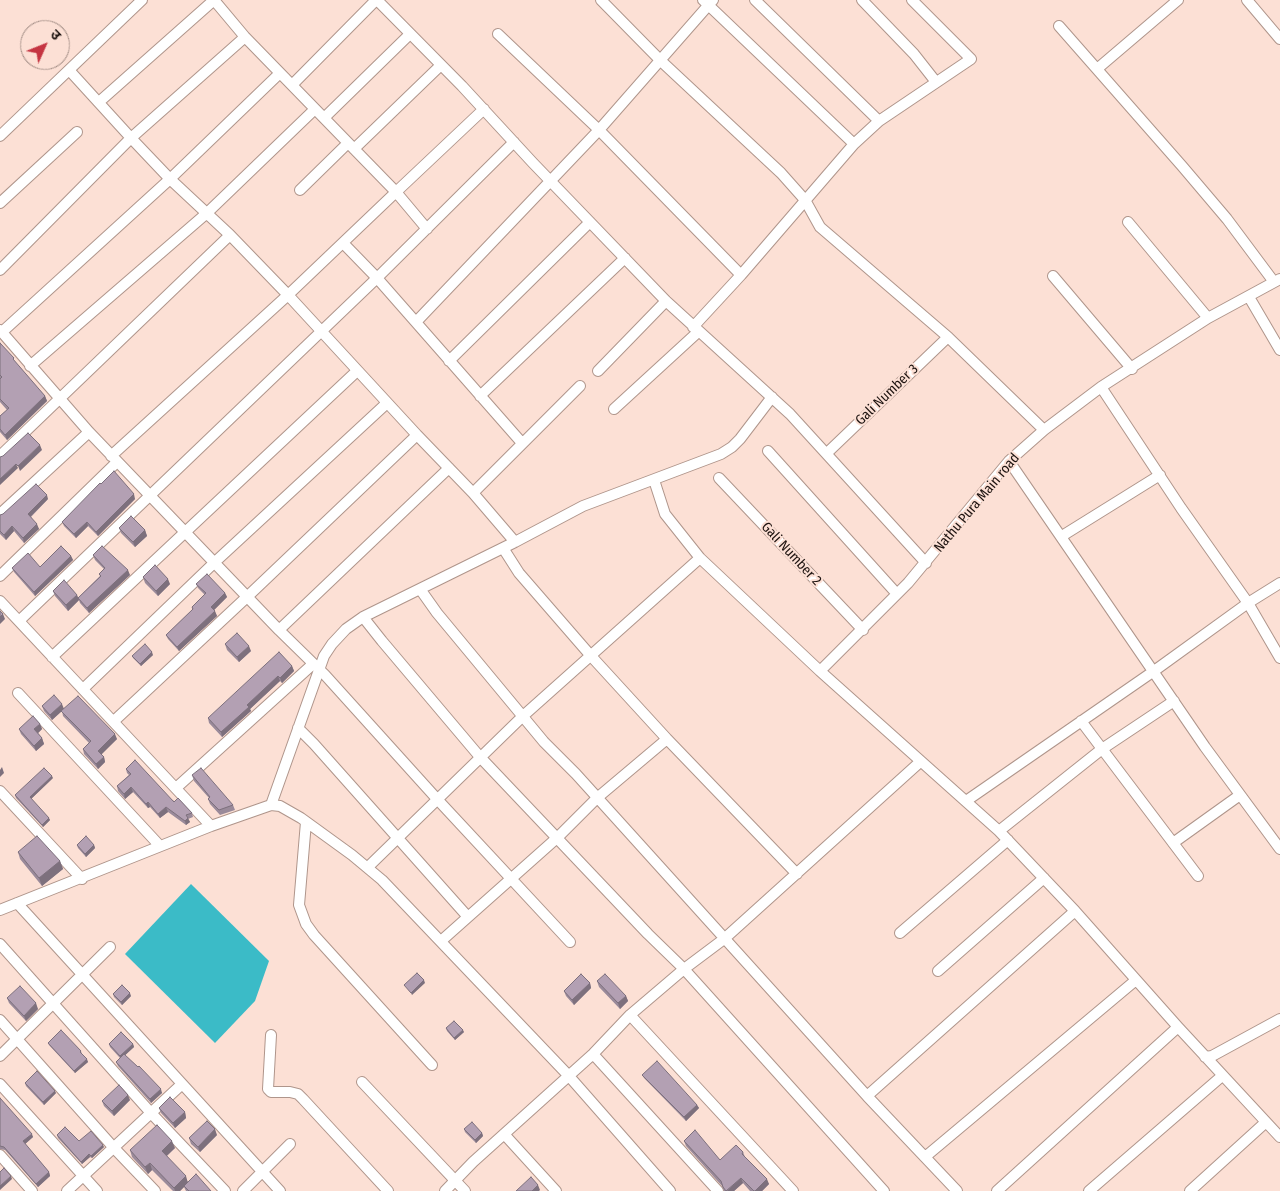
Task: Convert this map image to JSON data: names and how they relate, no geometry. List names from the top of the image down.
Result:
{
  "streets": {
    "street": ["Gali Number 3", "Nathu Pura Main road", "Gali Number 2"]
  },
  "crossings": [
    ["Nathu Pura Main road", "Gali Number 2"]
  ],
  "north": "top right"
}
